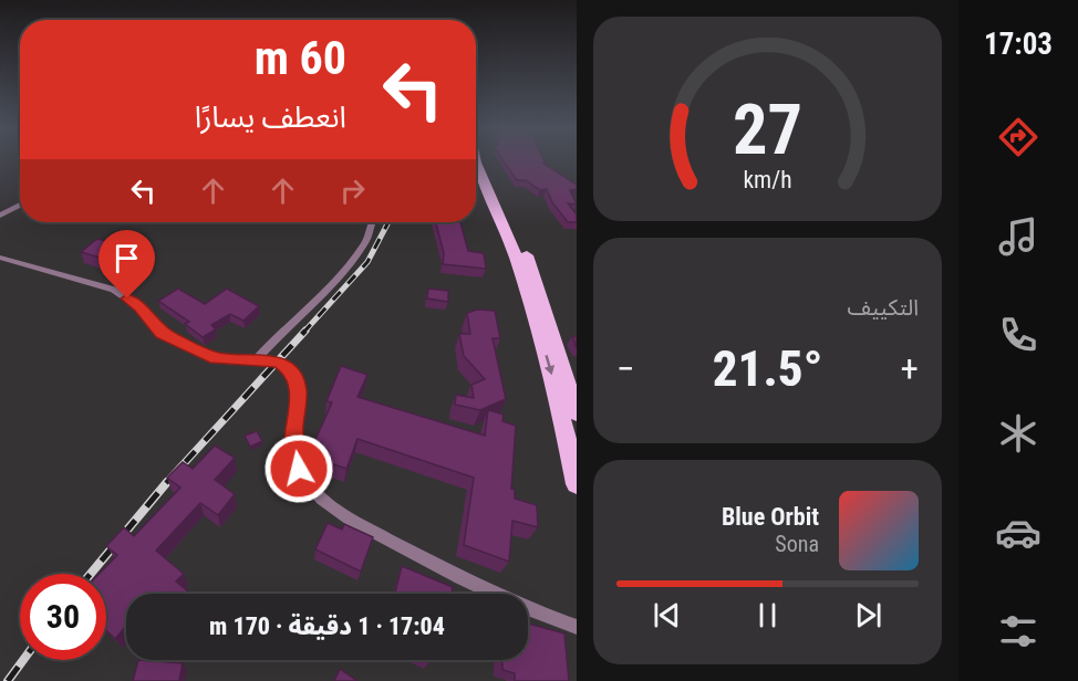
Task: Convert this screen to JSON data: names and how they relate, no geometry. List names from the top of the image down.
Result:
{
  "page": {
    "tabs": "17:03",
    "turn": ["60 m", "انعطف يسارًا"],
    "tile": "التكييف",
    "heat": ["−", "21.5°", "+"],
    "song": ["Blue Orbit", "Sona"],
    "limit": "30",
    "trip": "17:04 · 1 دقيقة · 170 m",
    "gauge": ["27", "km/h"]
  }
}
